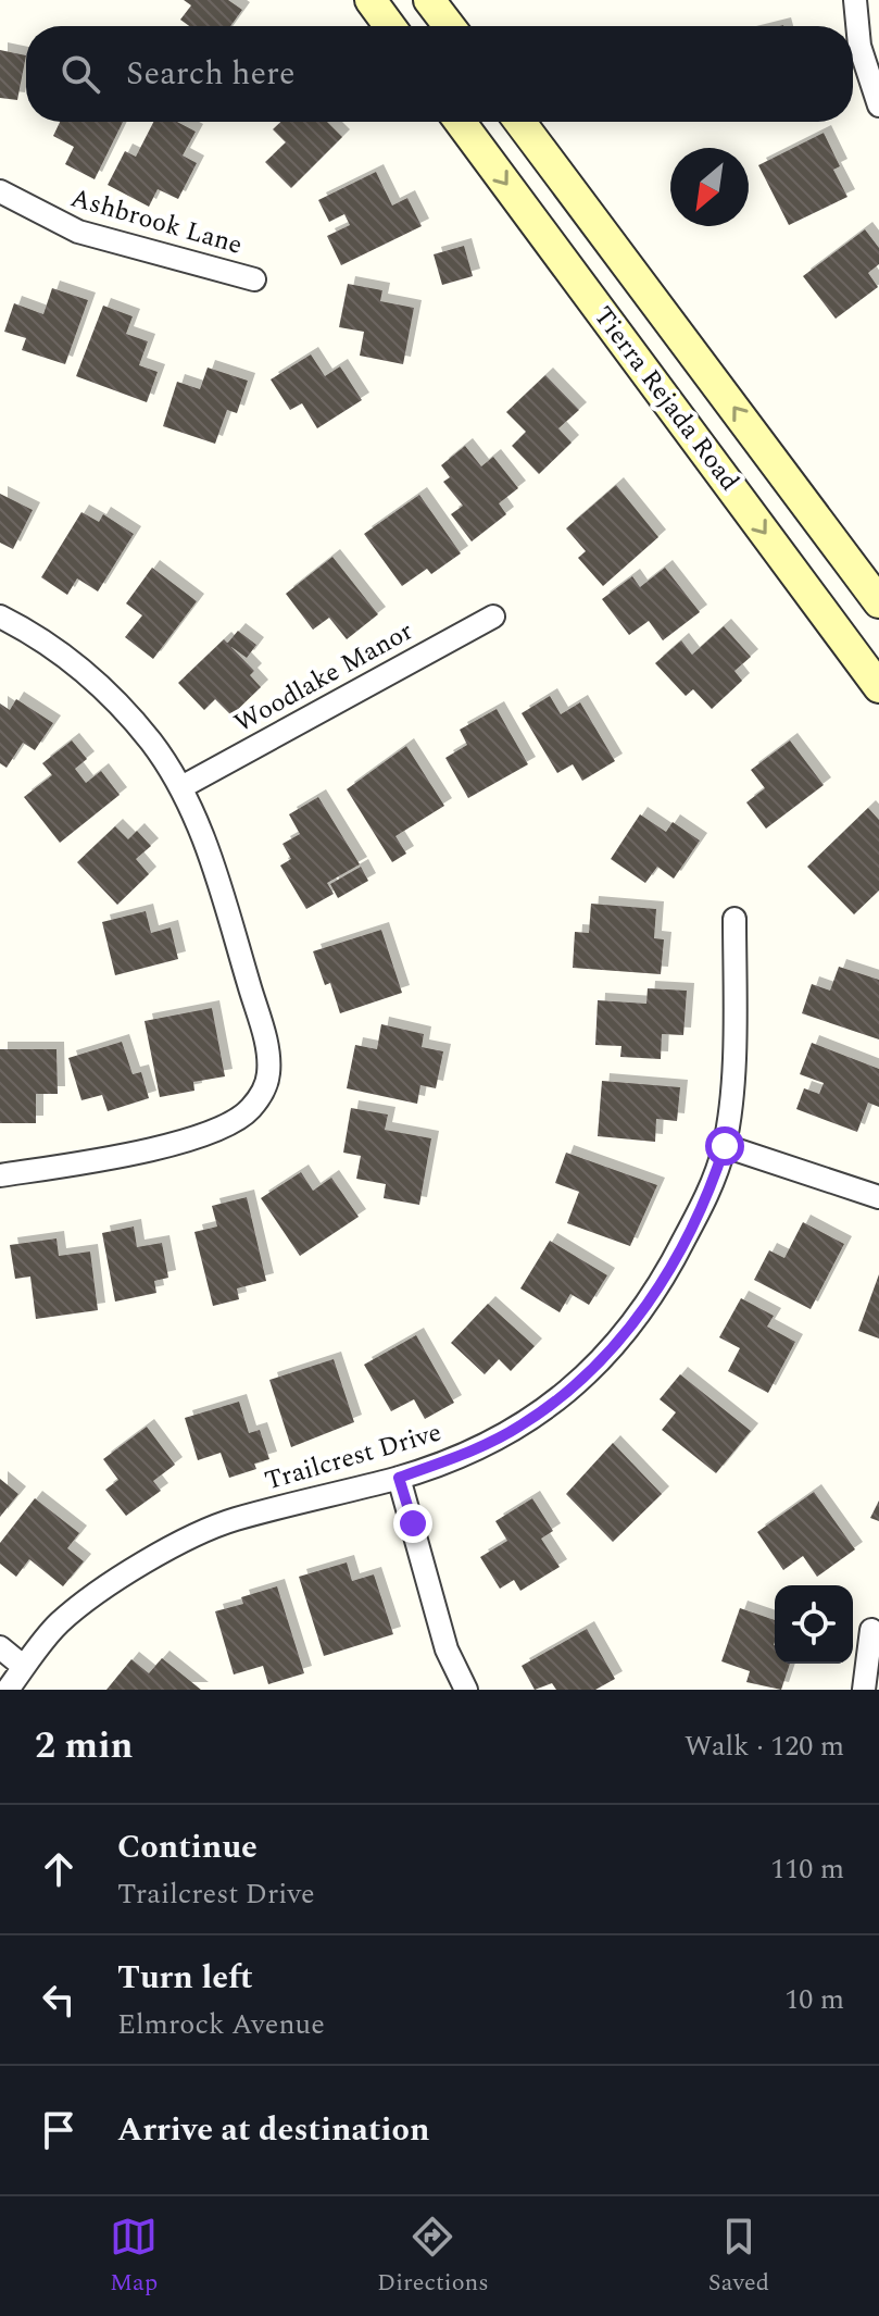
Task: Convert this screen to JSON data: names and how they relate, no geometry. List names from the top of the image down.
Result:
{
  "streets": {
    "main road": ["Tierra Rejada Road"],
    "street": ["Ashbrook Lane", "Woodlake Manor", "Trailcrest Drive"]
  },
  "north": "bottom left",
  "page": {
    "search": "Search here",
    "heading": ["2 min", "Walk · 120 m"],
    "list": [
      ["Continue", "Trailcrest Drive", "110 m"],
      ["Turn left", "Elmrock Avenue", "10 m"],
      "Arrive at destination"
    ],
    "nav": ["Map", "Directions", "Saved"]
  }
}
